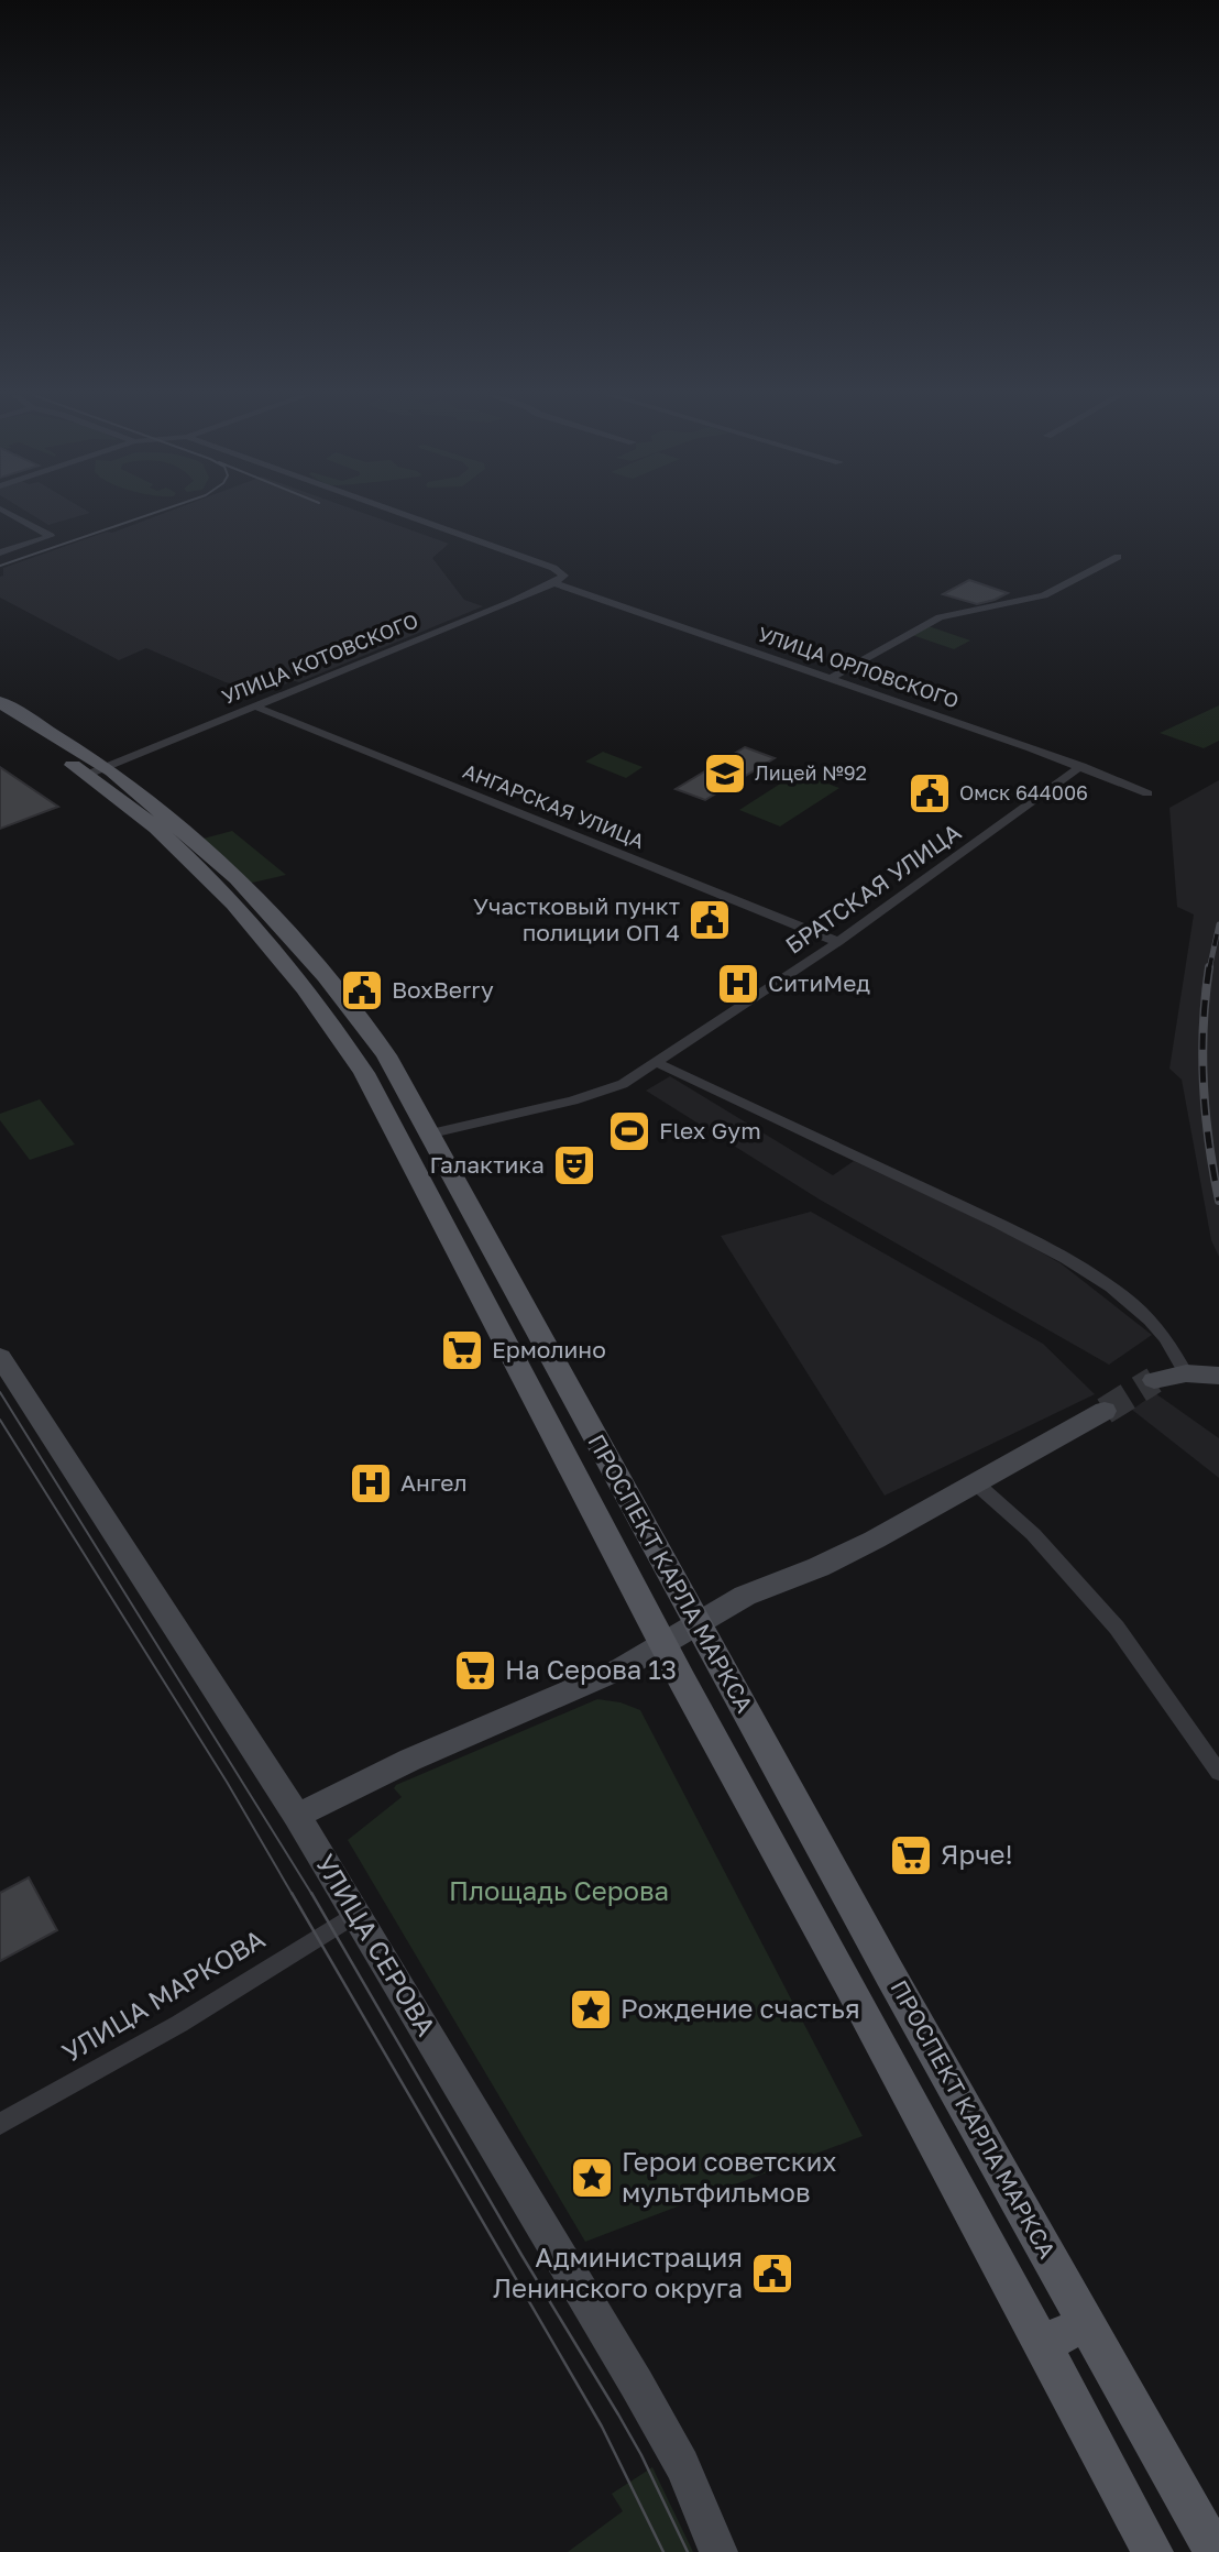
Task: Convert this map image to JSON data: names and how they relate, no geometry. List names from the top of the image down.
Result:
{
  "streets": {
    "main road": ["ПРОСПЕКТ КАРЛА МАРКСА"],
    "street": [
      "УЛИЦА КОТОВСКОГО",
      "УЛИЦА ОРЛОВСКОГО",
      "АНГАРСКАЯ УЛИЦА",
      "БРАТСКАЯ УЛИЦА",
      "УЛИЦА СЕРОВА",
      "УЛИЦА МАРКОВА"
    ]
  },
  "crossings": [
    ["УЛИЦА КОТОВСКОГО", "УЛИЦА ОРЛОВСКОГО"],
    ["УЛИЦА КОТОВСКОГО", "АНГАРСКАЯ УЛИЦА"],
    ["УЛИЦА КОТОВСКОГО", "ПРОСПЕКТ КАРЛА МАРКСА"],
    ["УЛИЦА ОРЛОВСКОГО", "БРАТСКАЯ УЛИЦА"],
    ["АНГАРСКАЯ УЛИЦА", "БРАТСКАЯ УЛИЦА"],
    ["БРАТСКАЯ УЛИЦА", "ПРОСПЕКТ КАРЛА МАРКСА"],
    ["УЛИЦА СЕРОВА", "УЛИЦА МАРКОВА"]
  ],
  "parks": ["Площадь Серова"],
  "places": {
    "school or university": ["Лицей №92"],
    "public building": [
      "Омск 644006",
      "Участковый пункт полиции ОП 4",
      "BoxBerry",
      "Администрация Ленинского округа"
    ],
    "hospital": ["СитиМед", "Ангел"],
    "sports": ["Flex Gym"],
    "theatre": ["Галактика"],
    "supermarket": ["Ермолино", "На Серова 13", "Ярче!"],
    "place": ["Рождение счастья", "Герои советских мультфильмов"]
  }
}
